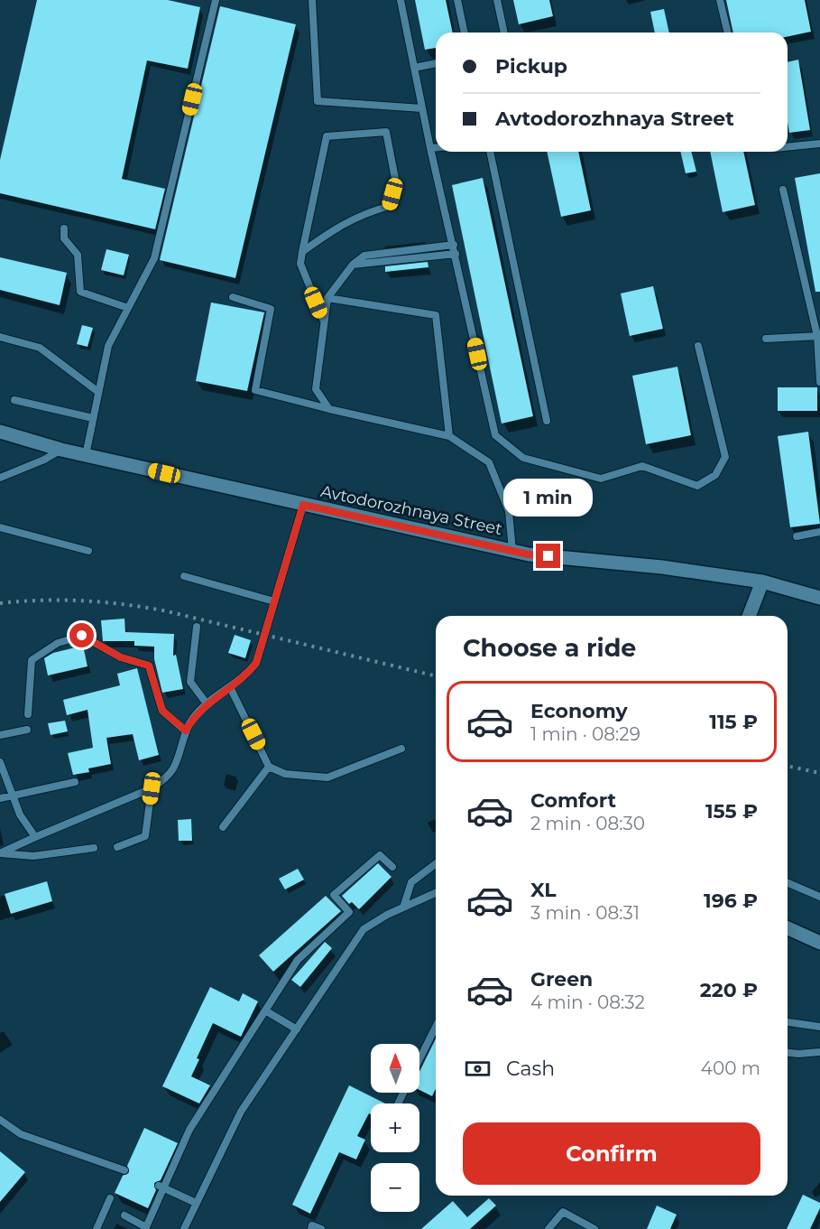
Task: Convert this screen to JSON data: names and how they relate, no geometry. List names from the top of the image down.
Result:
{
  "streets": {
    "street": ["Avtodorozhnaya Street"]
  },
  "north": "top",
  "page": {
    "banner": ["Pickup", "Avtodorozhnaya Street"],
    "bubble": "1 min",
    "heading": "Choose a ride",
    "list": [
      {
        "name": "Economy",
        "note": "1 min · 08:29",
        "value": "115 ₽"
      },
      {
        "name": "Comfort",
        "note": "2 min · 08:30",
        "value": "155 ₽"
      },
      {
        "name": "XL",
        "note": "3 min · 08:31",
        "value": "196 ₽"
      },
      {
        "name": "Green",
        "note": "4 min · 08:32",
        "value": "220 ₽"
      }
    ],
    "pay": ["Cash", "400 m"],
    "map_buttons": ["+", "−"],
    "buttons": "Confirm"
  }
}
